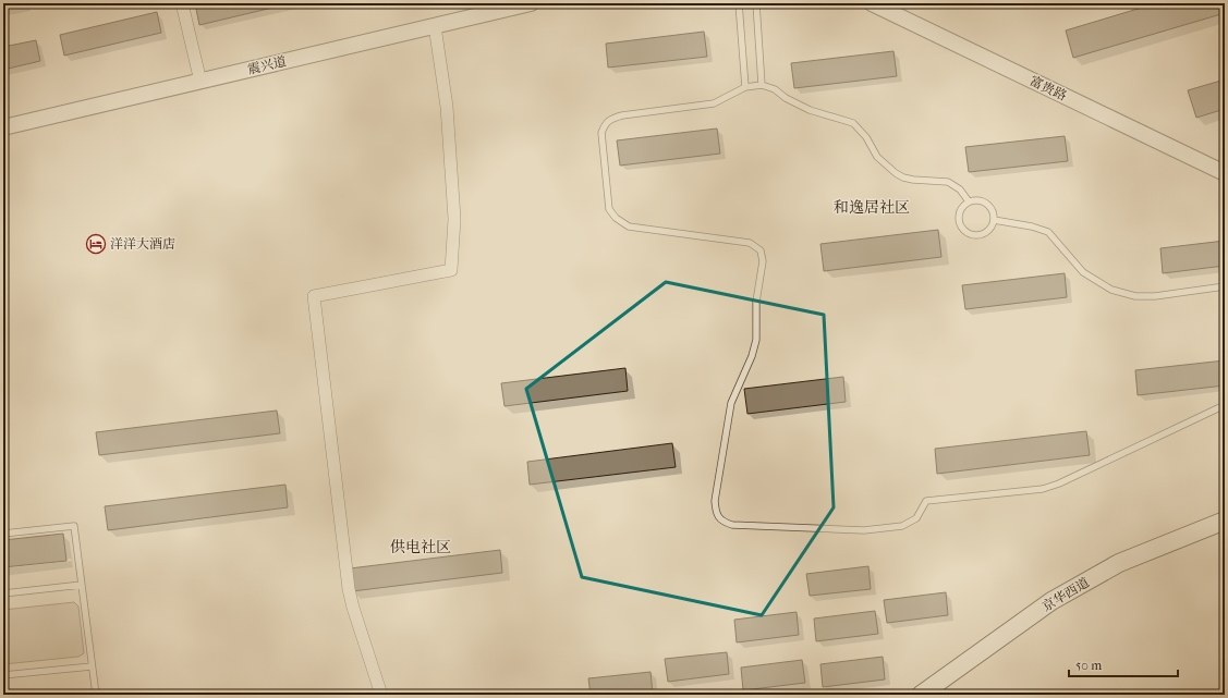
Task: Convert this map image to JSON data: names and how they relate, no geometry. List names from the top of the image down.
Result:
{
  "streets": {
    "main road": ["京华西道"],
    "street": ["震兴道", "富贵路"]
  },
  "districts": ["和逸居社区", "供电社区"],
  "places": {
    "hotel": ["洋洋大酒店"]
  },
  "scale_bar": "50 m"
}
